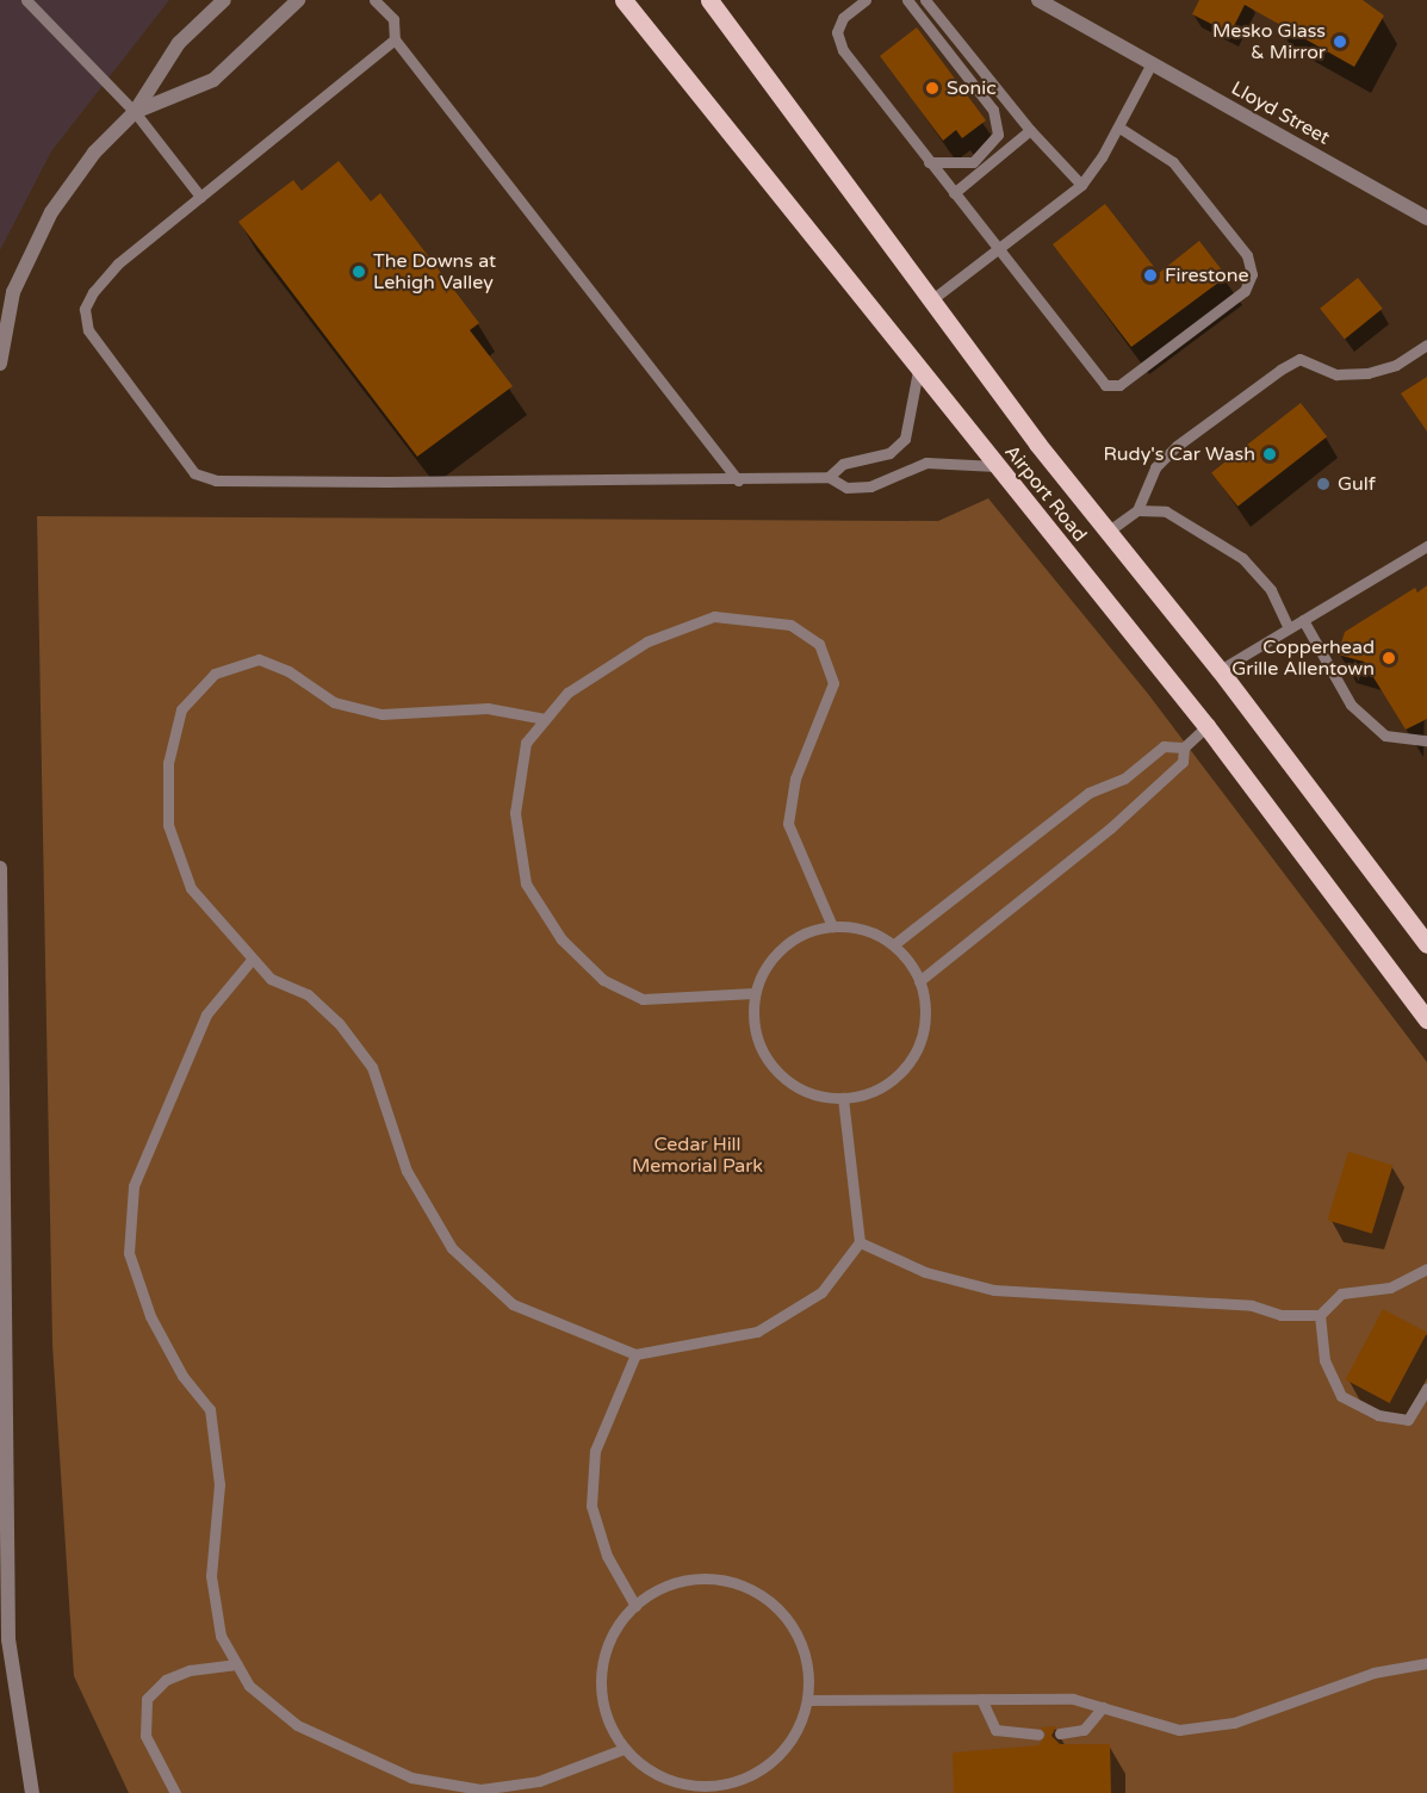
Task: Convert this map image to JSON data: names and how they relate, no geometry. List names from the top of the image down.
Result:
{
  "streets": {
    "main road": ["Airport Road"],
    "street": ["Lloyd Street"]
  },
  "parks": ["Cedar Hill Memorial Park"],
  "places": [
    "Mesko Glass & Mirror",
    "Sonic",
    "The Downs at Lehigh Valley",
    "Firestone",
    "Rudy's Car Wash",
    "Gulf",
    "Copperhead Grille Allentown"
  ]
}
